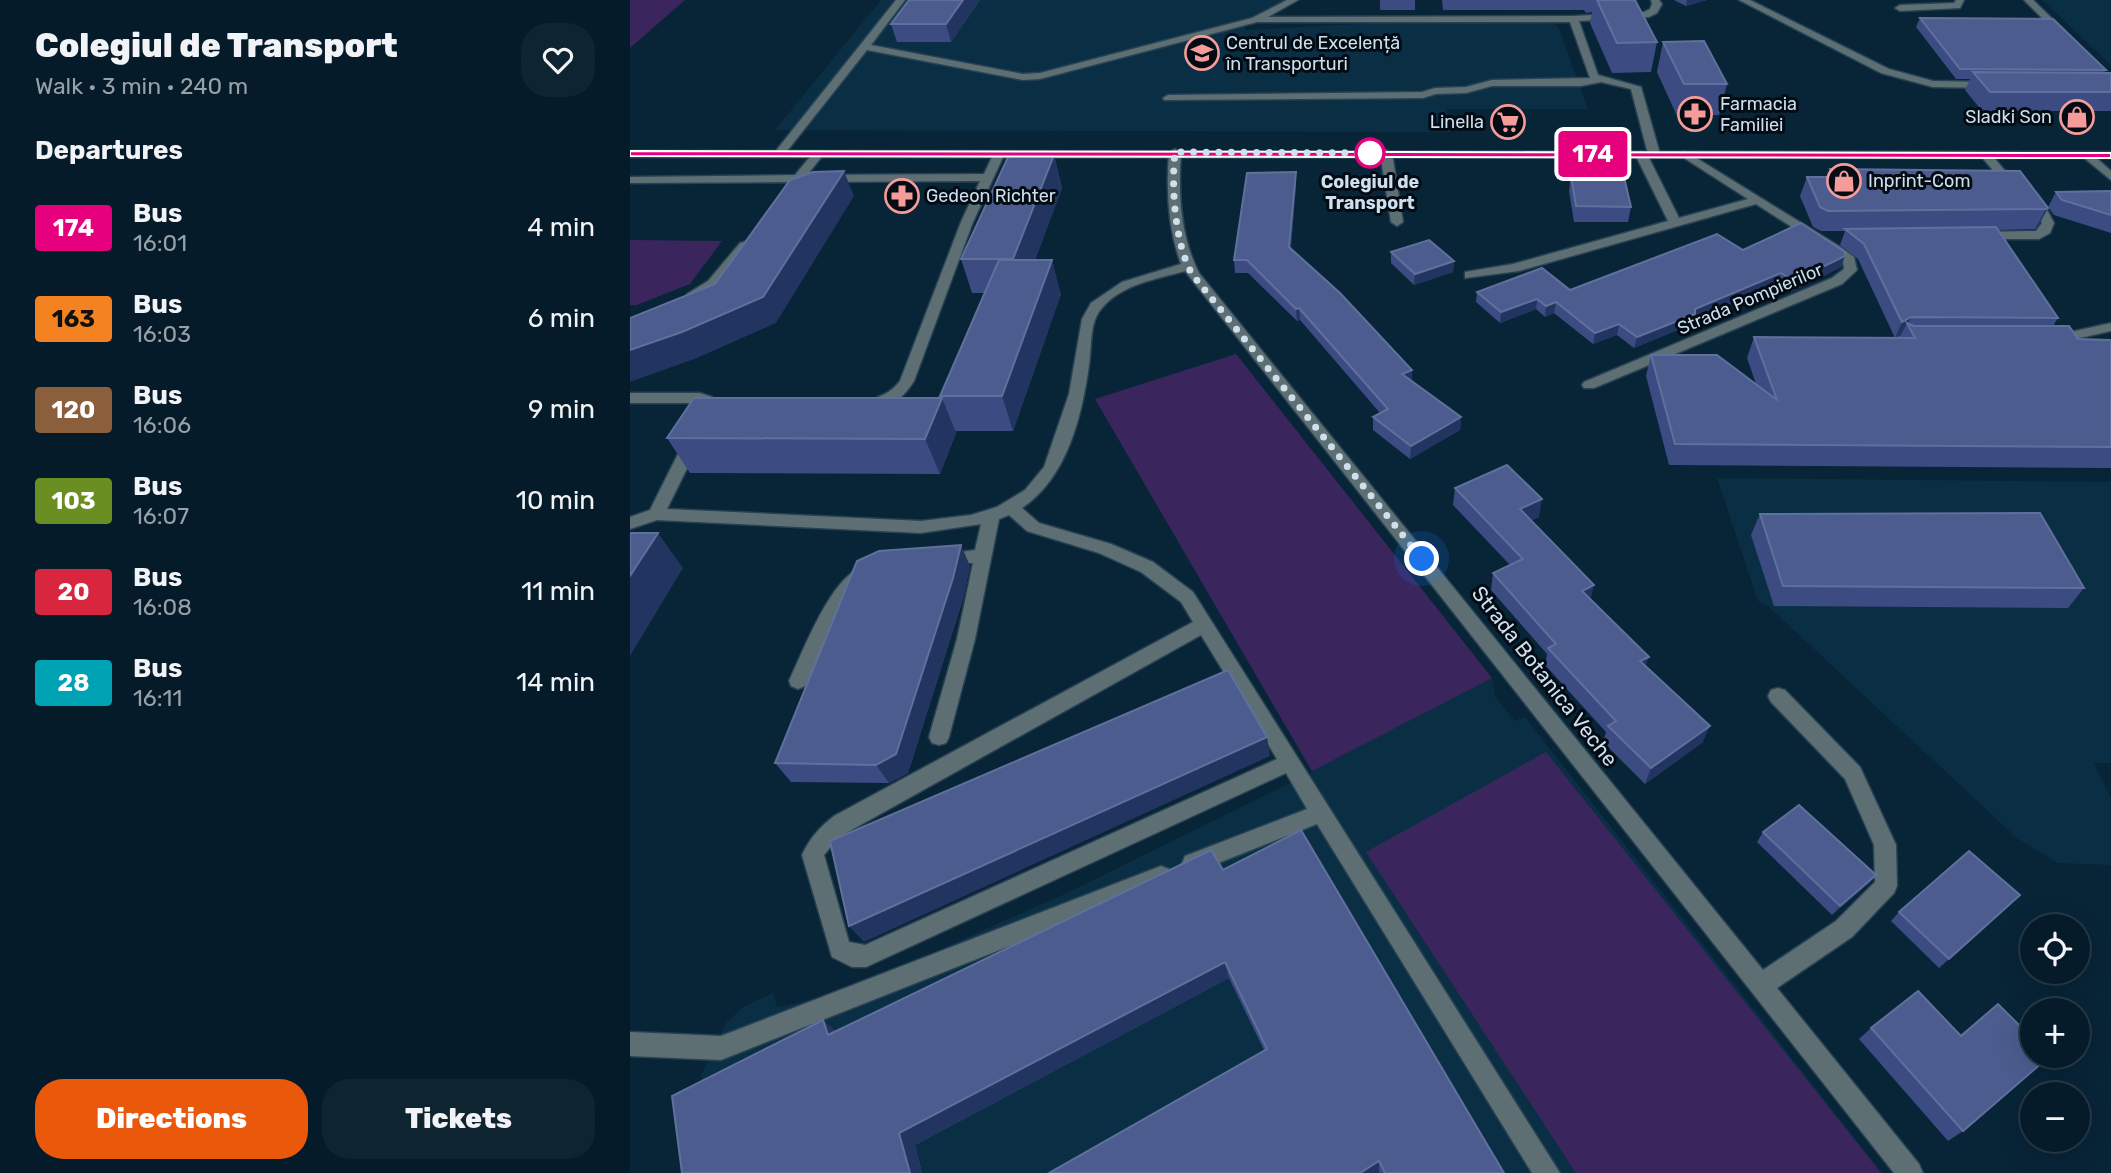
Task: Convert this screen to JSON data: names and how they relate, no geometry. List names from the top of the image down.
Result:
{
  "streets": {
    "street": ["Strada Pompierilor", "Strada Botanica Veche"]
  },
  "places": {
    "school or university": ["Centrul de Excelență în Transporturi"],
    "pharmacy": ["Farmacia Familiei", "Gedeon Richter"],
    "shop": ["Sladki Son", "Inprint-Com"],
    "supermarket": ["Linella"],
    "other": ["Colegiul de Transport"]
  },
  "lines": ["bus line 174"],
  "page": {
    "heading": [
      ["Colegiul de Transport", "Walk · 3 min · 240 m"],
      "Departures"
    ],
    "on_map": "174",
    "list": [
      {
        "mark": "174",
        "name": "Bus",
        "note": "16:01",
        "value": "4 min"
      },
      {
        "mark": "163",
        "name": "Bus",
        "note": "16:03",
        "value": "6 min"
      },
      {
        "mark": "120",
        "name": "Bus",
        "note": "16:06",
        "value": "9 min"
      },
      {
        "mark": "103",
        "name": "Bus",
        "note": "16:07",
        "value": "10 min"
      },
      {
        "mark": "20",
        "name": "Bus",
        "note": "16:08",
        "value": "11 min"
      },
      {
        "mark": "28",
        "name": "Bus",
        "note": "16:11",
        "value": "14 min"
      }
    ],
    "map_buttons": ["+", "−"],
    "buttons": ["Directions", "Tickets"]
  }
}
